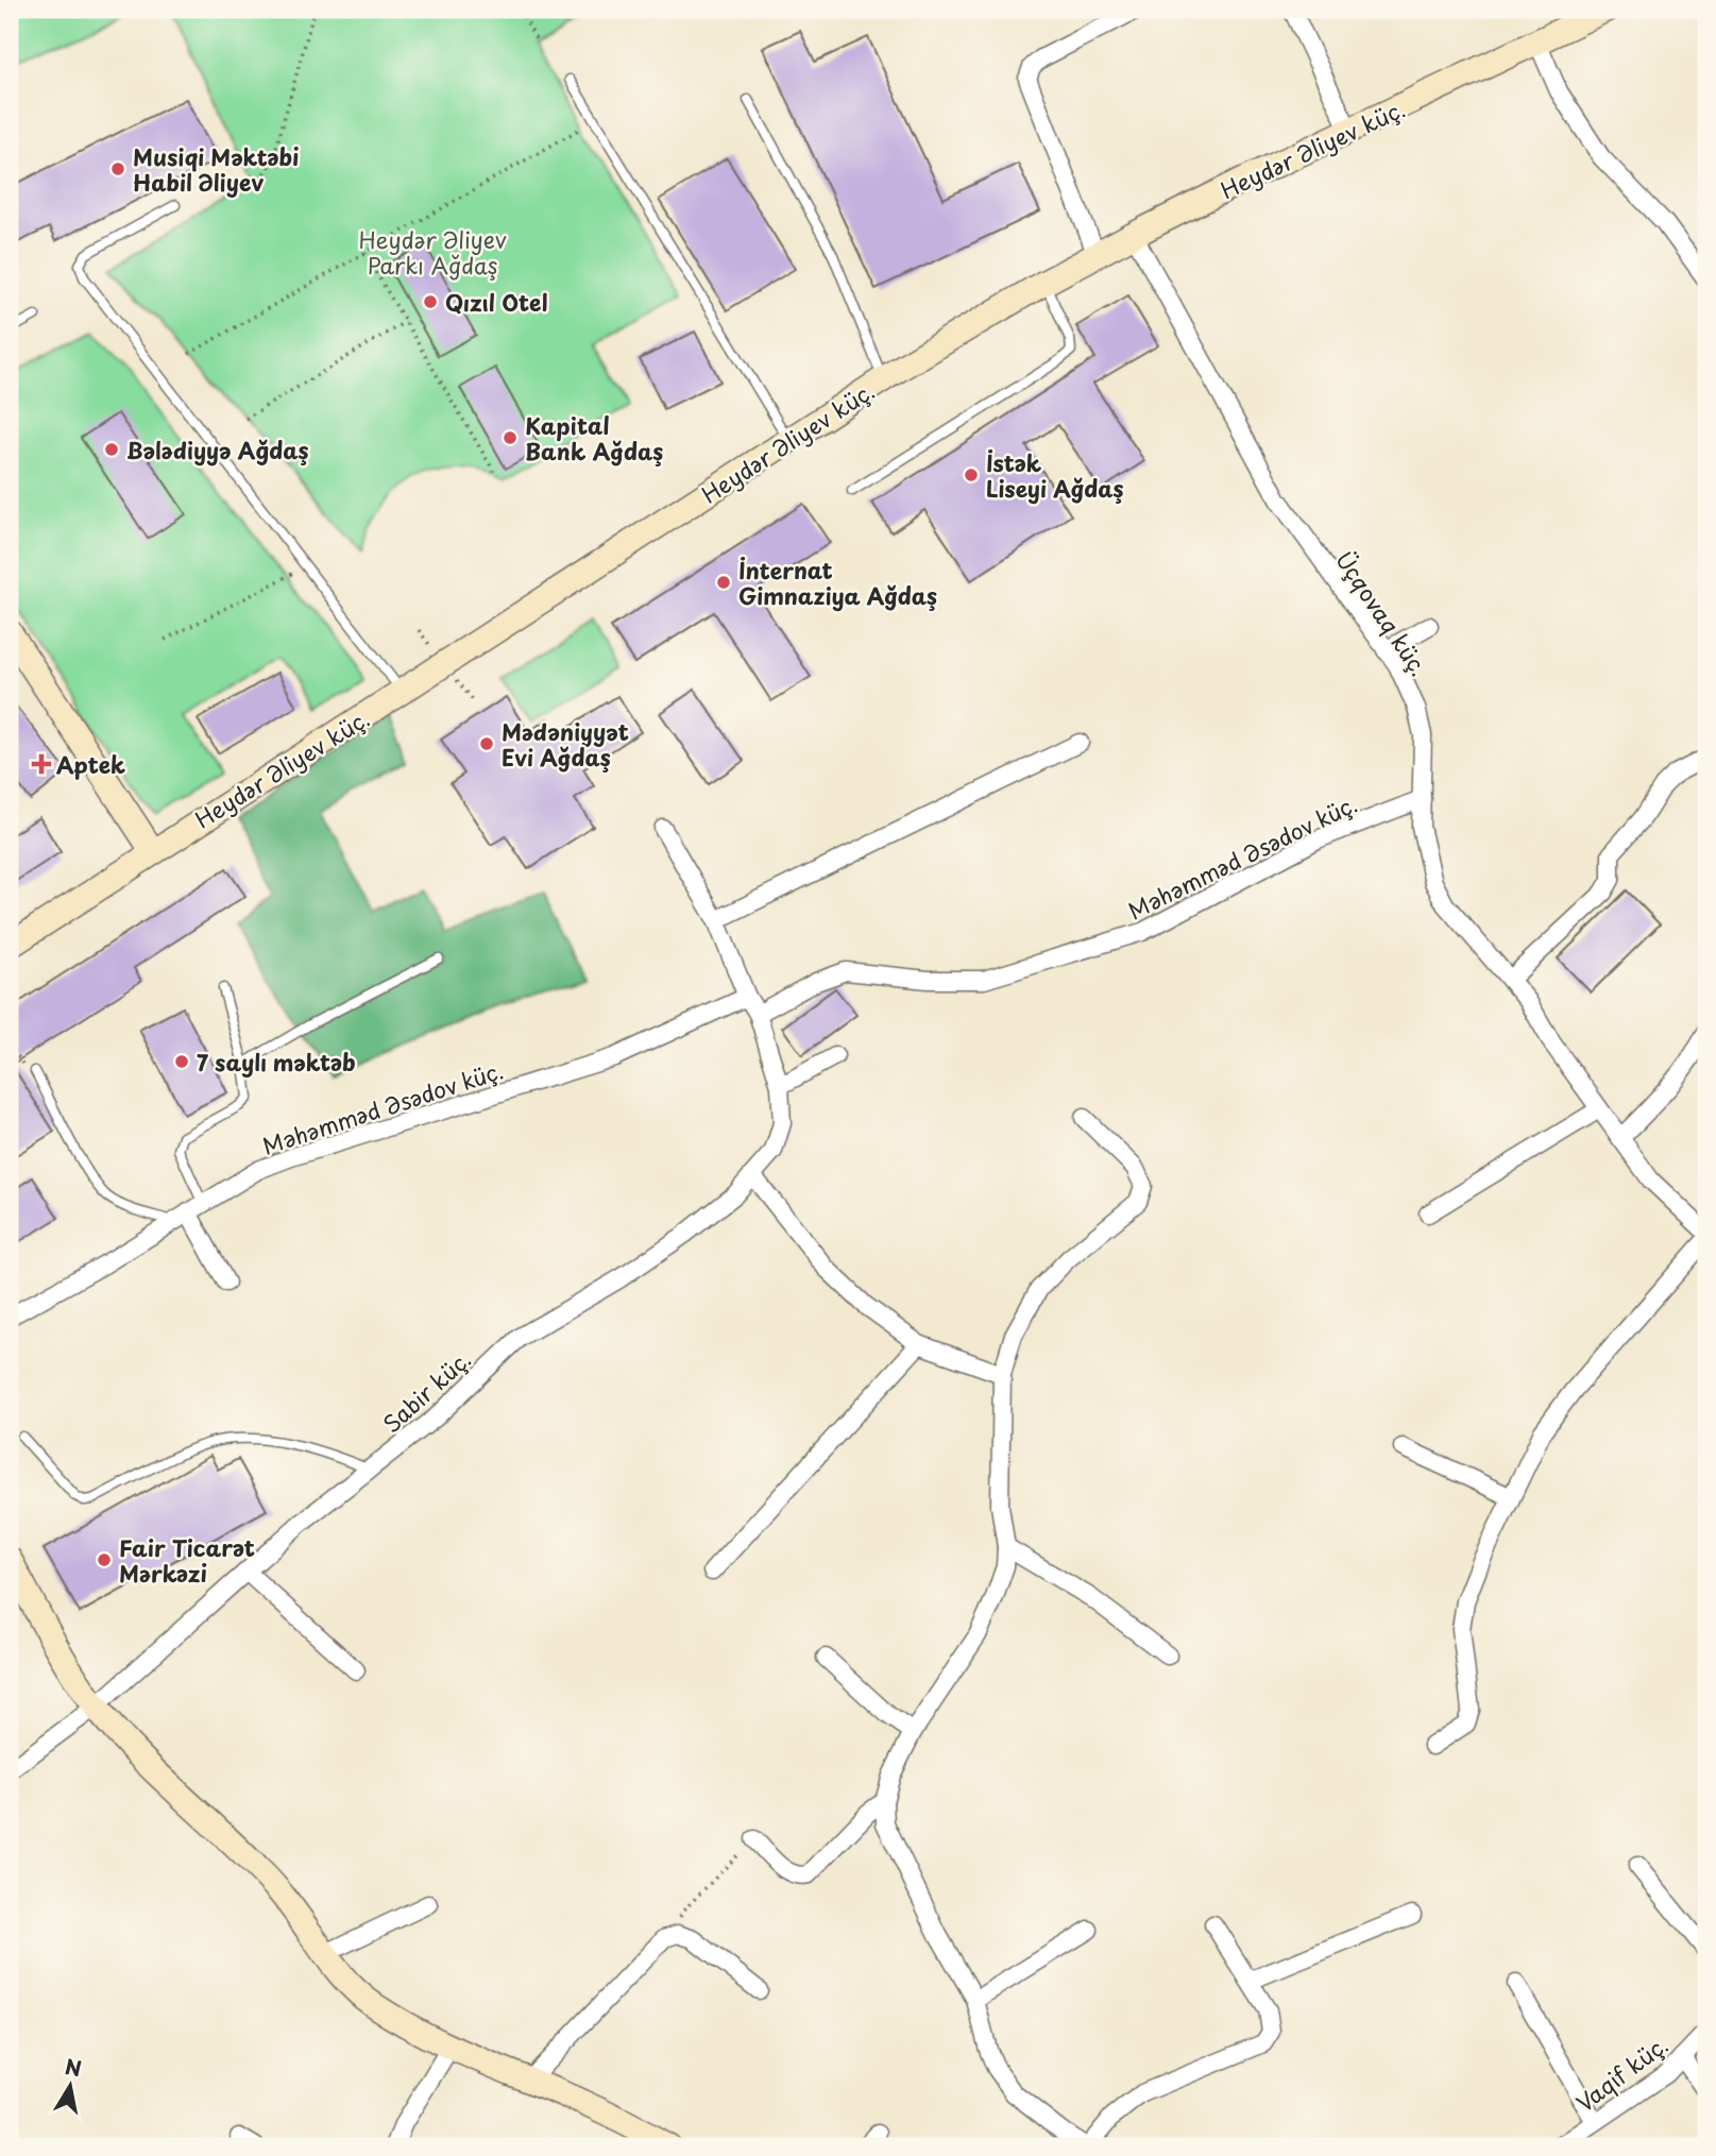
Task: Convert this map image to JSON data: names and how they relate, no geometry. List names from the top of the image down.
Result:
{
  "streets": {
    "main road": ["Heydər Əliyev küç."],
    "street": [
      "Üçqovaq küç.",
      "Məhəmməd Əsədov küç.",
      "Sabir küç.",
      "Vaqif küç."
    ]
  },
  "crossings": [
    ["Heydər Əliyev küç.", "Üçqovaq küç."],
    ["Üçqovaq küç.", "Məhəmməd Əsədov küç."],
    ["Məhəmməd Əsədov küç.", "Sabir küç."]
  ],
  "parks": ["Heydər Əliyev Parkı Ağdaş"],
  "places": {
    "other": [
      "Musiqi Məktəbi Habil Əliyev",
      "Qızıl Otel",
      "Kapital Bank Ağdaş",
      "Bələdiyyə Ağdaş",
      "İstək Liseyi Ağdaş",
      "İnternat Gimnaziya Ağdaş",
      "Mədəniyyət Evi Ağdaş",
      "7 saylı məktəb",
      "Fair Ticarət Mərkəzi"
    ],
    "health": ["Aptek"]
  },
  "north": "top"
}
